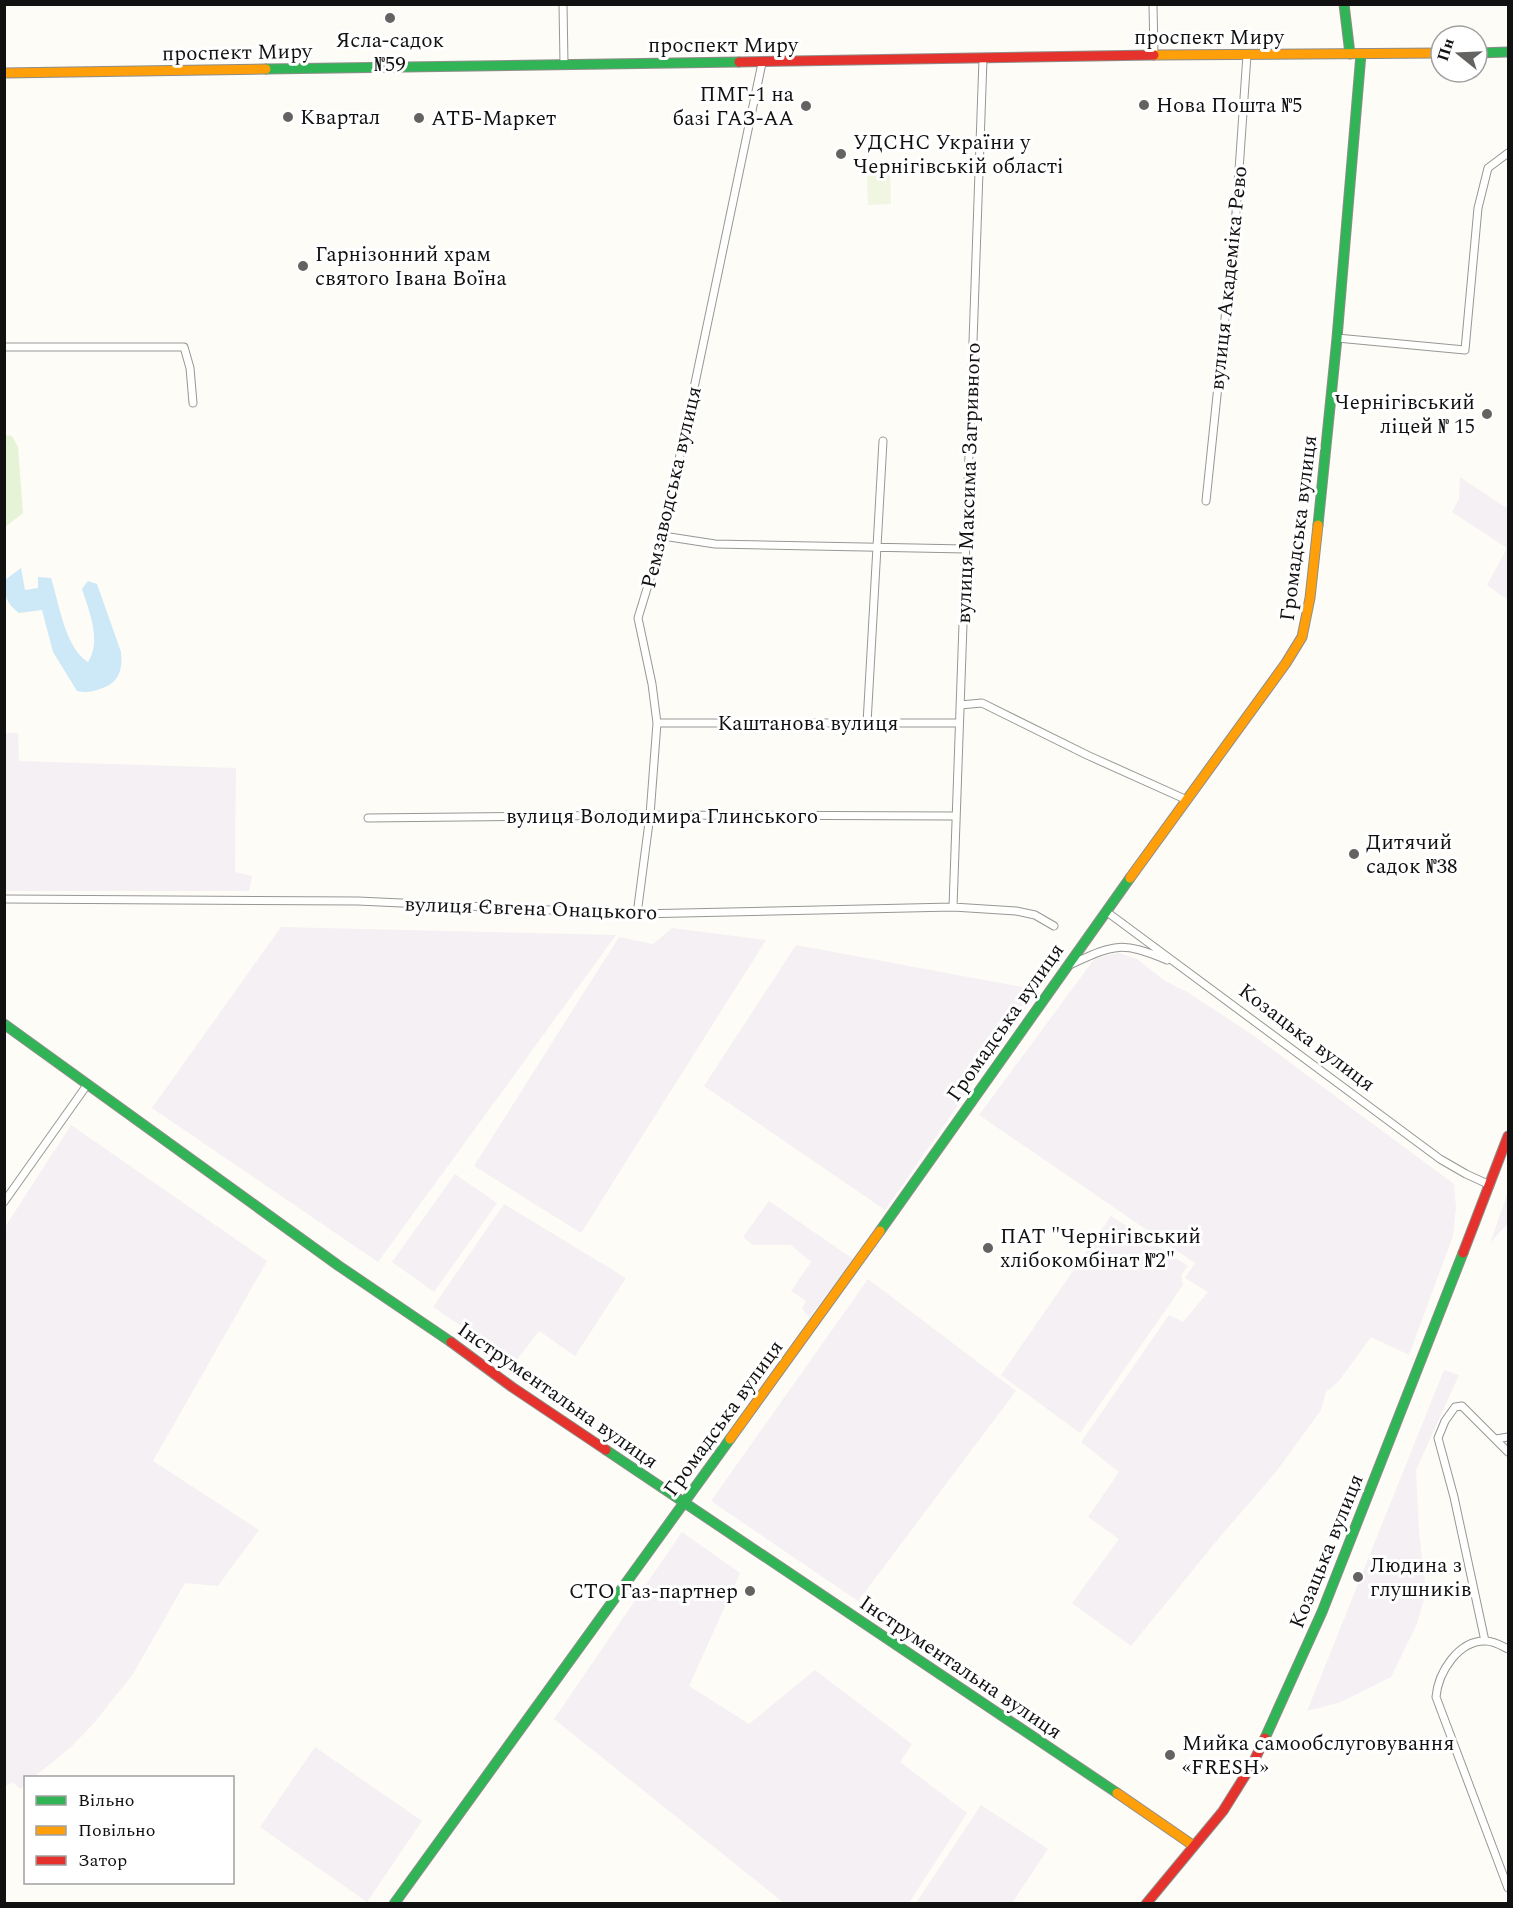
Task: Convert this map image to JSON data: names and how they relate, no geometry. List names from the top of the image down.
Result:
{
  "streets": {
    "street": [
      "проспект Миру",
      "вулиця Академіка Рево",
      "вулиця Максима Загривного",
      "Ремзаводська вулиця",
      "Громадська вулиця",
      "Каштанова вулиця",
      "вулиця Володимира Глинського",
      "вулиця Євгена Онацького",
      "Козацька вулиця",
      "Інструментальна вулиця"
    ]
  },
  "crossings": [
    ["проспект Миру", "вулиця Академіка Рево"],
    ["проспект Миру", "вулиця Максима Загривного"],
    ["проспект Миру", "Ремзаводська вулиця"],
    ["проспект Миру", "Громадська вулиця"],
    ["вулиця Максима Загривного", "Каштанова вулиця"],
    ["вулиця Максима Загривного", "вулиця Володимира Глинського"],
    ["вулиця Максима Загривного", "вулиця Євгена Онацького"],
    ["Ремзаводська вулиця", "Каштанова вулиця"],
    ["Ремзаводська вулиця", "вулиця Володимира Глинського"],
    ["Ремзаводська вулиця", "вулиця Євгена Онацького"],
    ["Громадська вулиця", "Козацька вулиця"],
    ["Громадська вулиця", "Інструментальна вулиця"],
    ["Козацька вулиця", "Інструментальна вулиця"]
  ],
  "places": [
    "Ясла-садок №59",
    "Нова Пошта №5",
    "ПМГ-1 на базі ГАЗ-АА",
    "Квартал",
    "АТБ-Маркет",
    "УДСНС України у Чернігівській області",
    "Гарнізонний храм святого Івана Воїна",
    "Чернігівський ліцей № 15",
    "Дитячий садок №38",
    "ПАТ \"Чернігівський хлібокомбінат №2\"",
    "Людина з глушників",
    "СТО Газ-партнер",
    "Мийка самообслуговування «FRESH»"
  ],
  "legend": ["Вільно", "Повільно", "Затор"],
  "north": "left"
}
